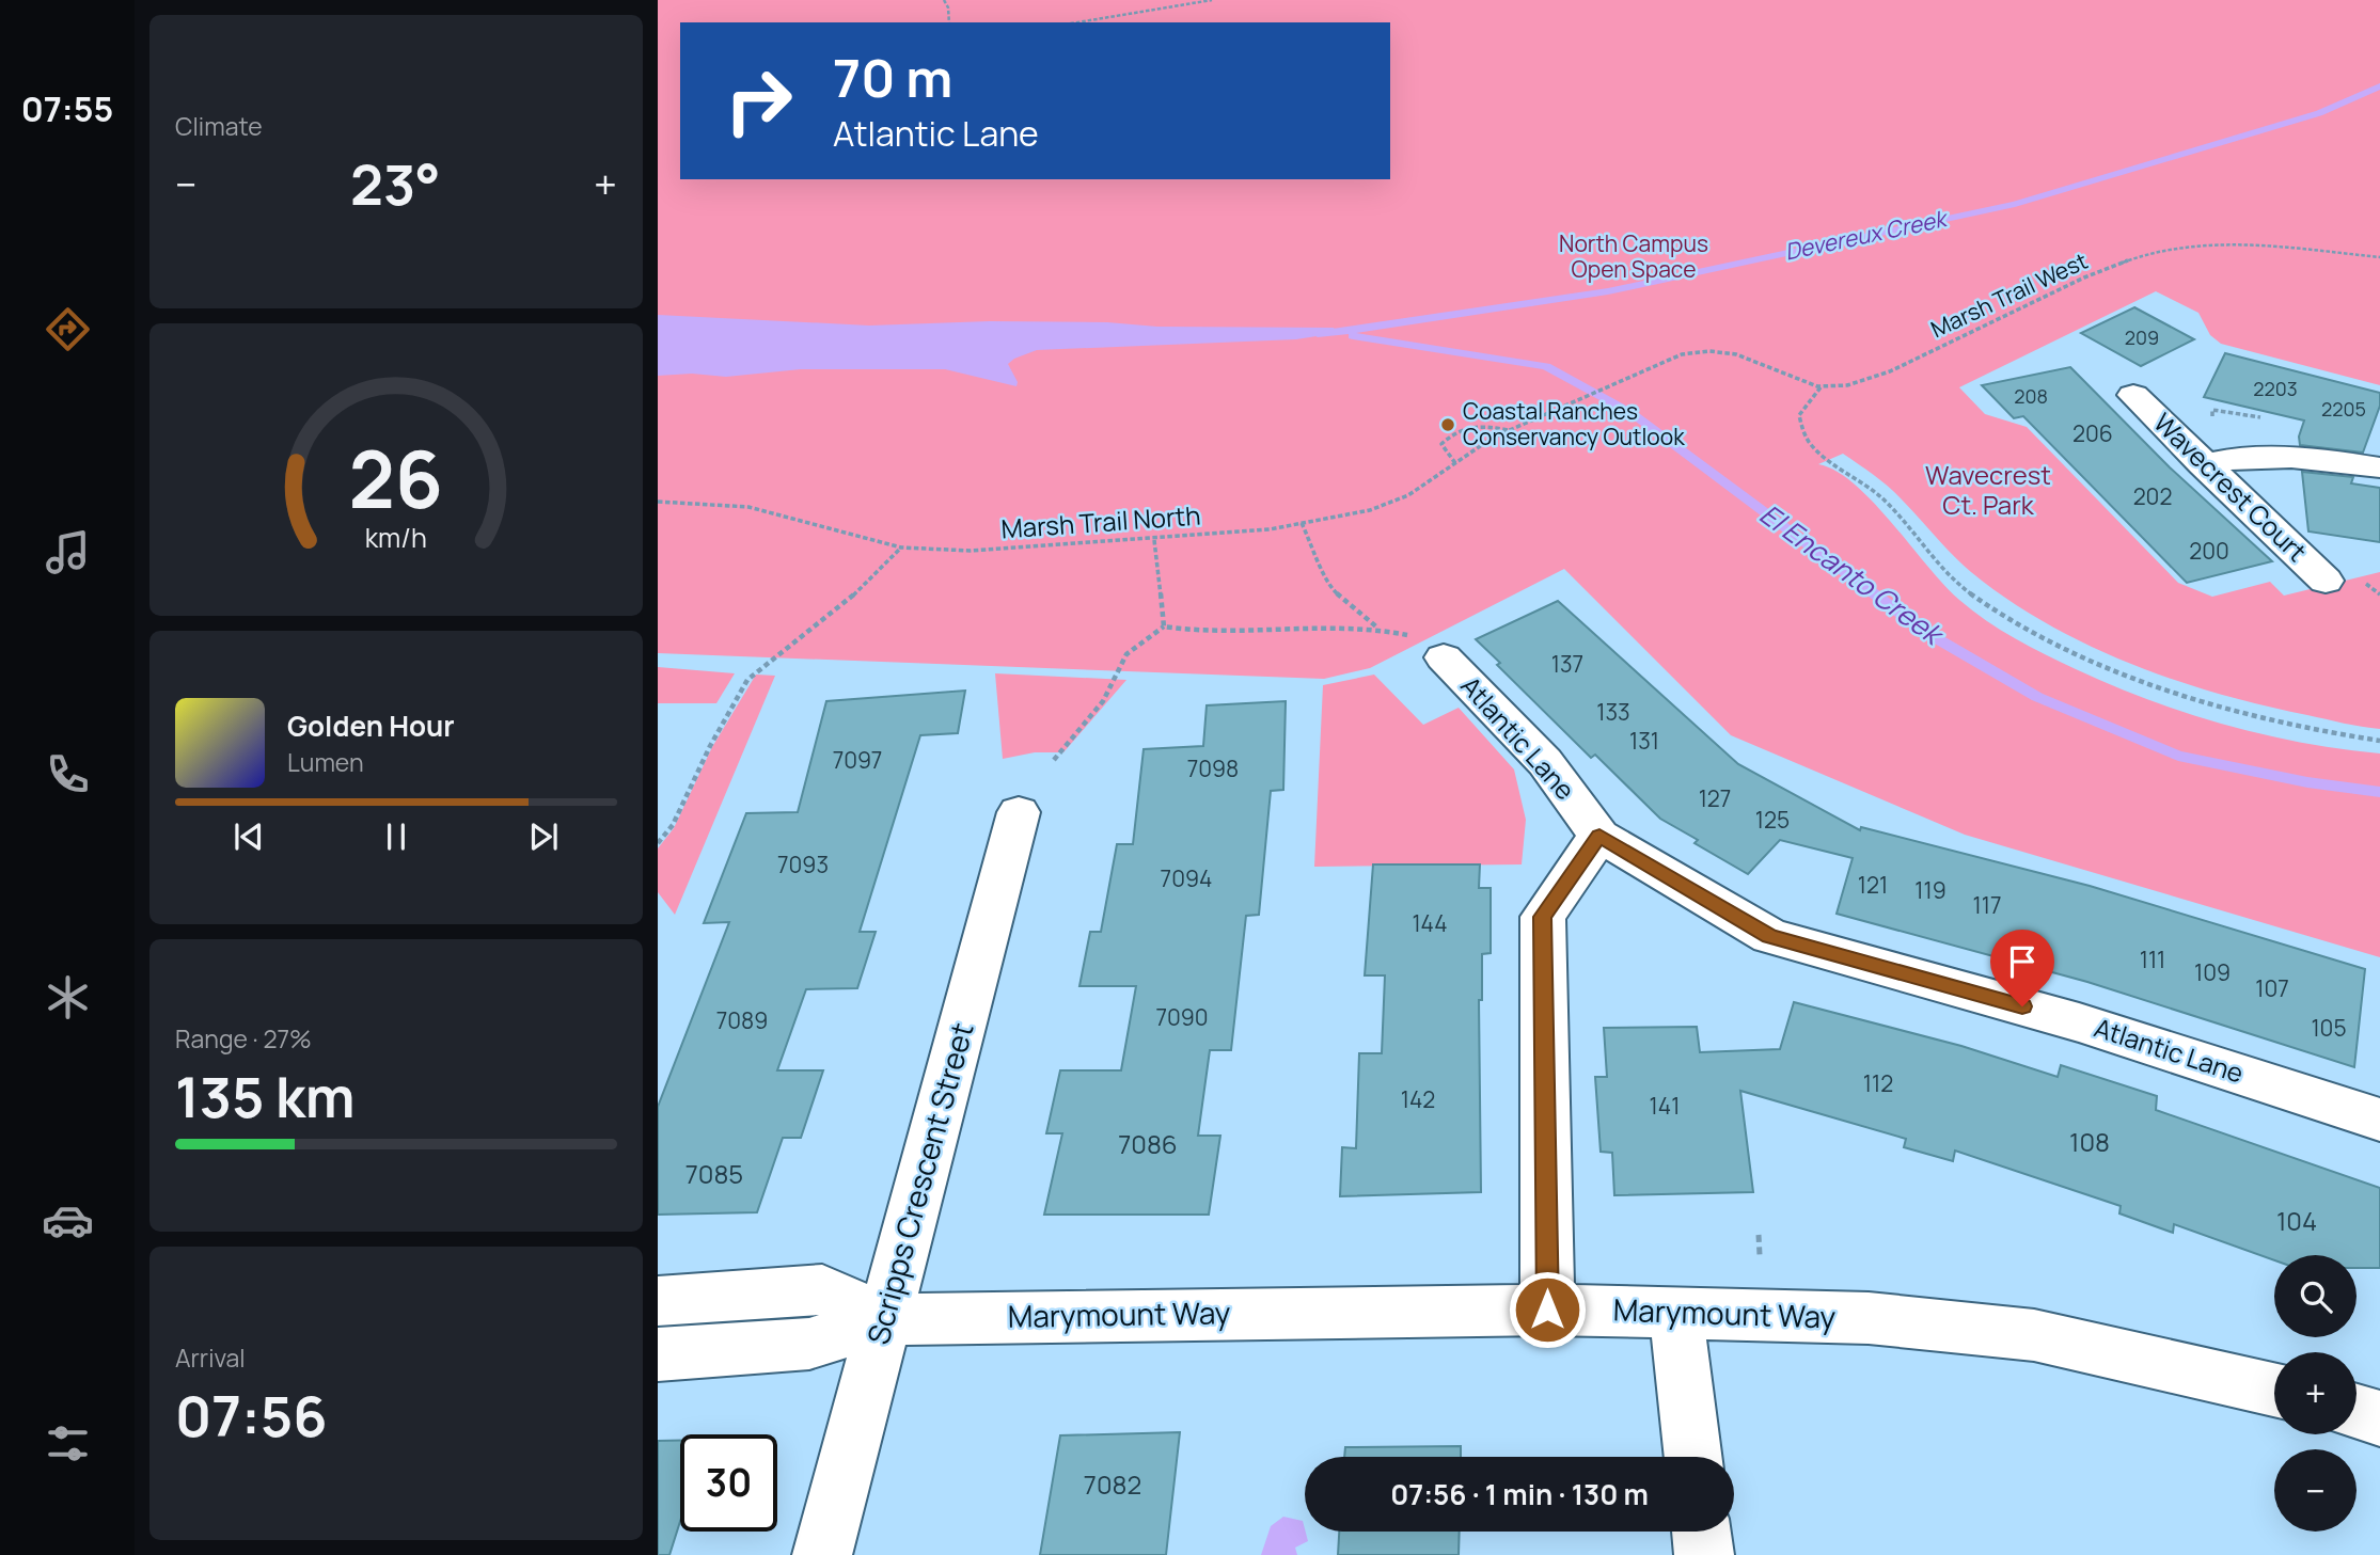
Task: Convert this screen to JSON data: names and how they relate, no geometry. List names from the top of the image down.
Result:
{
  "streets": {
    "street": [
      "Wavecrest Court",
      "Atlantic Lane",
      "Scripps Crescent Street",
      "Marymount Way"
    ],
    "path": ["Marsh Trail West", "Marsh Trail North"]
  },
  "crossings": [
    ["Marsh Trail West", "Marsh Trail North"],
    ["Scripps Crescent Street", "Marymount Way"]
  ],
  "water": ["Devereux Creek", "El Encanto Creek"],
  "parks": ["North Campus Open Space", "Wavecrest Ct. Park"],
  "places": ["Coastal Ranches Conservancy Outlook"],
  "house_numbers": [
    "209",
    "2203",
    "208",
    "2205",
    "206",
    "202",
    "200",
    "137",
    "133",
    "131",
    "7097",
    "7098",
    "127",
    "125",
    "7093",
    "7094",
    "121",
    "119",
    "117",
    "144",
    "111",
    "109",
    "107",
    "7090",
    "7089",
    "105",
    "112",
    "142",
    "141",
    "108",
    "7086",
    "7085",
    "104",
    "7082"
  ],
  "page": {
    "tabs": "07:55",
    "tile": [
      "Climate",
      ["Range · 27%", "135 km"],
      ["Arrival", "07:56"]
    ],
    "turn": ["70 m", "Atlantic Lane"],
    "heat": ["−", "23°", "+"],
    "song": ["Golden Hour", "Lumen"],
    "map_buttons": ["+", "−"],
    "limit": "30",
    "trip": "07:56 · 1 min · 130 m",
    "gauge": ["26", "km/h"]
  }
}
